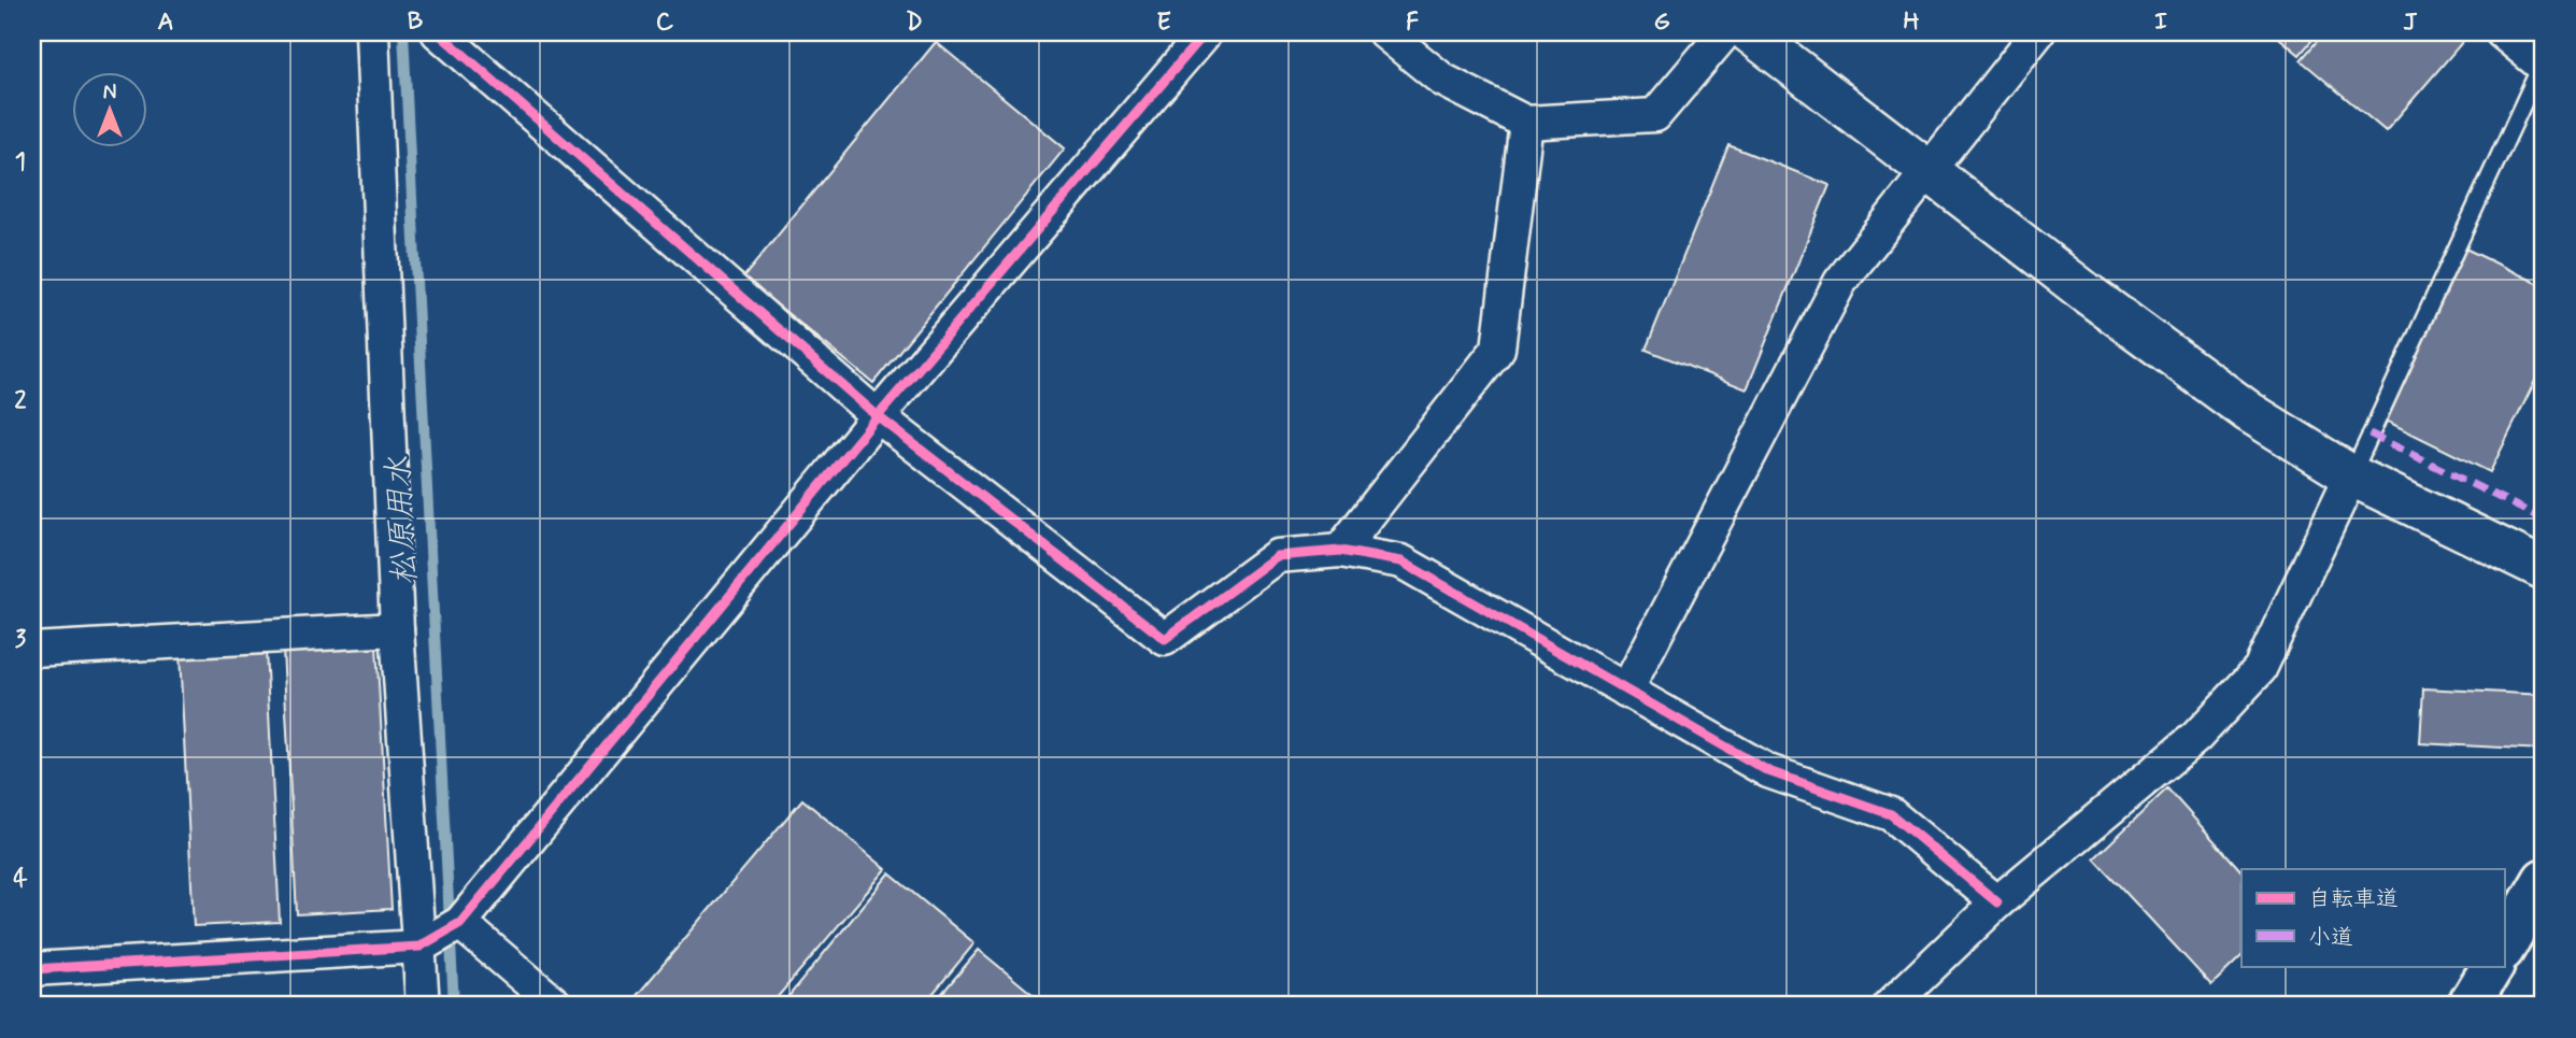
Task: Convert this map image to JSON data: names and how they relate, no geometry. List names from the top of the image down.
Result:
{
  "water": ["松原用水"],
  "legend": ["自転車道", "小道"],
  "north": "top",
  "grid": {
    "columns": [
      "A",
      "B",
      "C",
      "D",
      "E",
      "F",
      "G",
      "H",
      "I",
      "J"
    ],
    "rows": [
      "1",
      "2",
      "3",
      "4"
    ]
  }
}
